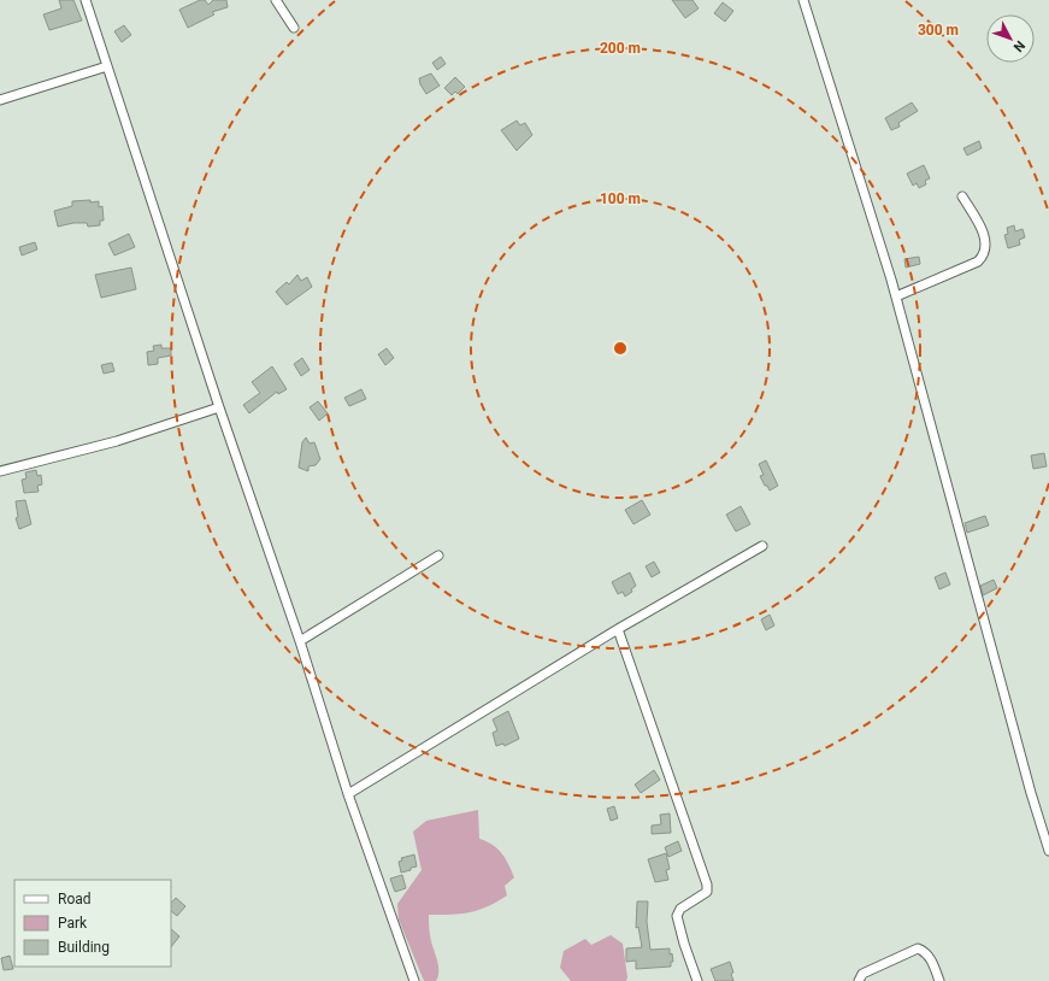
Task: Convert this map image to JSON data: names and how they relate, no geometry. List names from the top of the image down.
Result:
{
  "legend": ["Road", "Park", "Building"],
  "north": "bottom right",
  "rings": ["300 m", "200 m", "100 m"]
}
